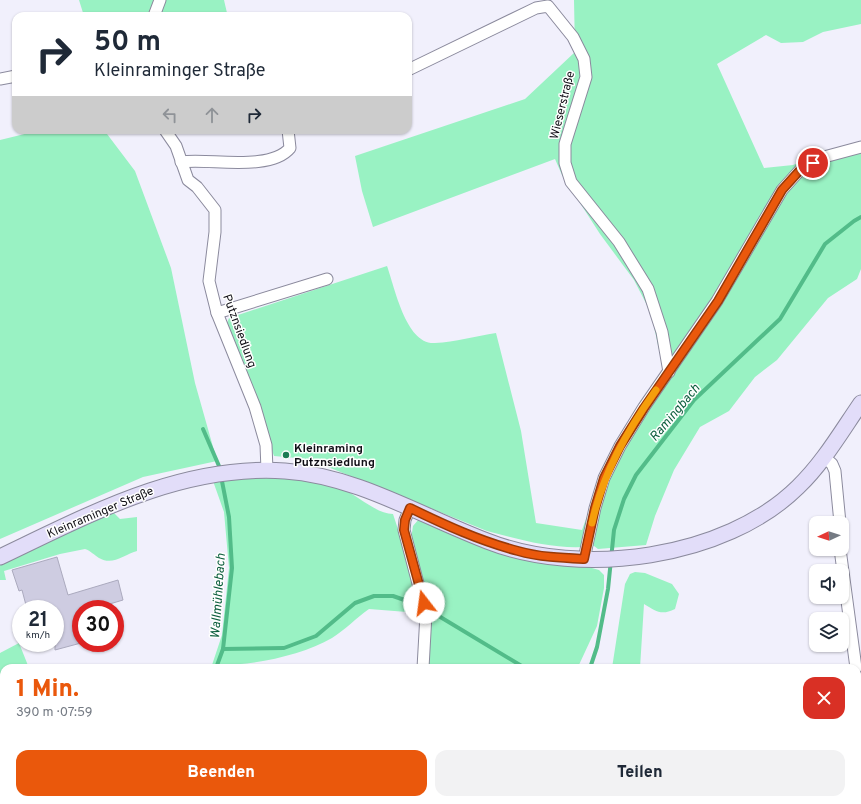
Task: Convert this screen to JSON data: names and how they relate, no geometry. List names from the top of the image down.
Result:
{
  "streets": {
    "main road": ["Kleinraminger Straße"],
    "street": ["Wieserstraße", "Putznsiedlung"]
  },
  "crossings": [
    ["Putznsiedlung", "Kleinraminger Straße"]
  ],
  "water": ["Ramingbach", "Wallmühlebach"],
  "places": ["Kleinraming Putznsiedlung"],
  "north": "left",
  "page": {
    "turn": ["50 m", "Kleinraminger Straße"],
    "speed": "21 km/h",
    "limit": "30",
    "heading": ["1 Min.", "390 m · 07:59"],
    "buttons": ["Beenden", "Teilen"]
  }
}
